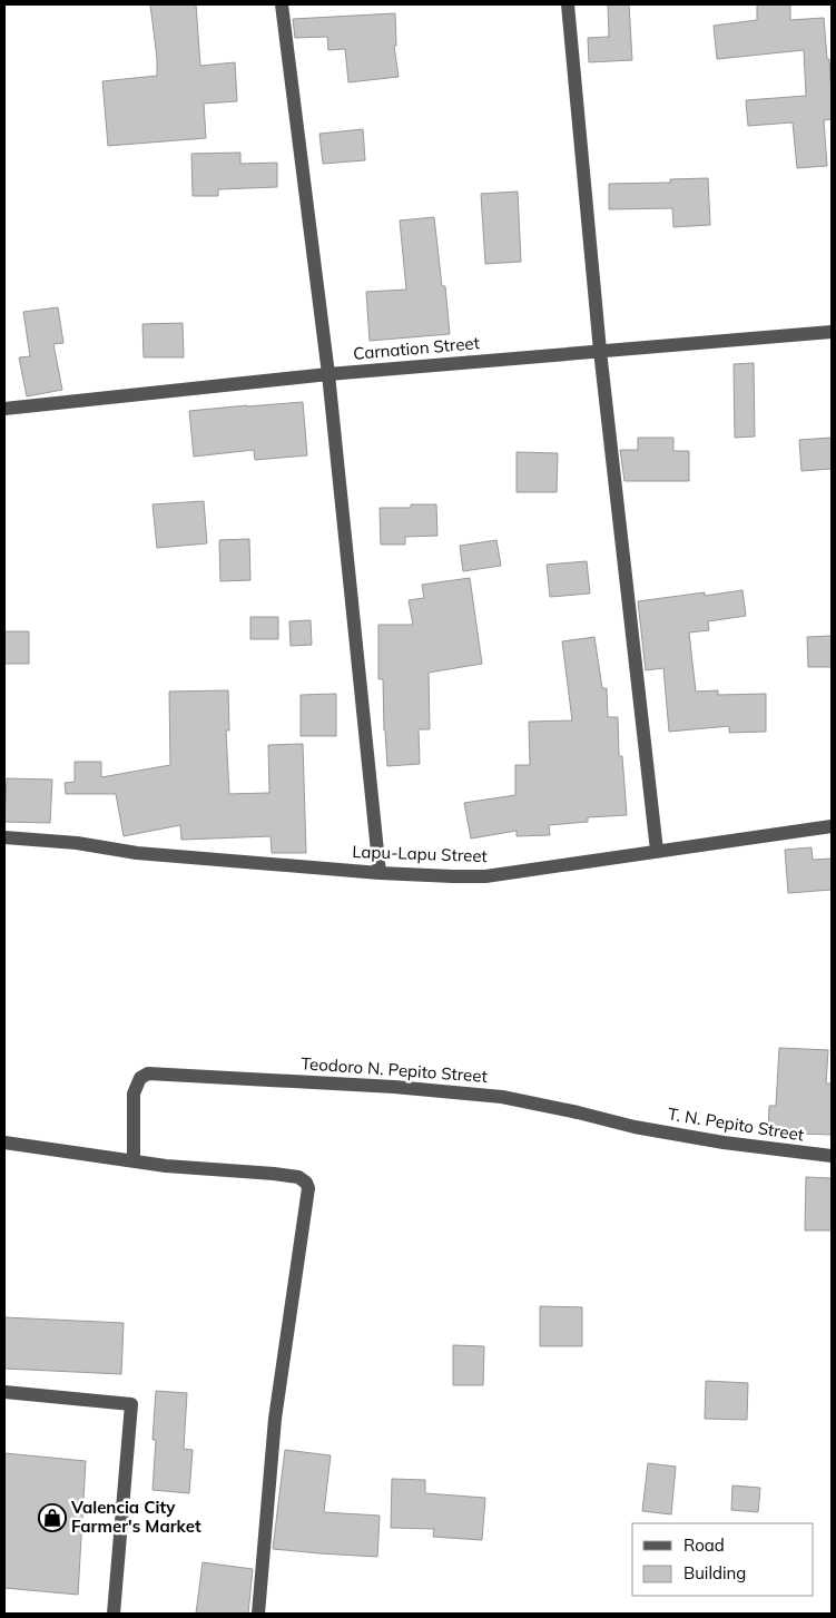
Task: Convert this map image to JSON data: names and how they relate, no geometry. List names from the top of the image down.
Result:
{
  "streets": {
    "street": [
      "Carnation Street",
      "Lapu-Lapu Street",
      "Teodoro N. Pepito Street",
      "T. N. Pepito Street"
    ]
  },
  "crossings": [
    ["Teodoro N. Pepito Street", "T. N. Pepito Street"]
  ],
  "places": {
    "shop": ["Valencia City Farmer's Market"]
  },
  "legend": ["Road", "Building"]
}
